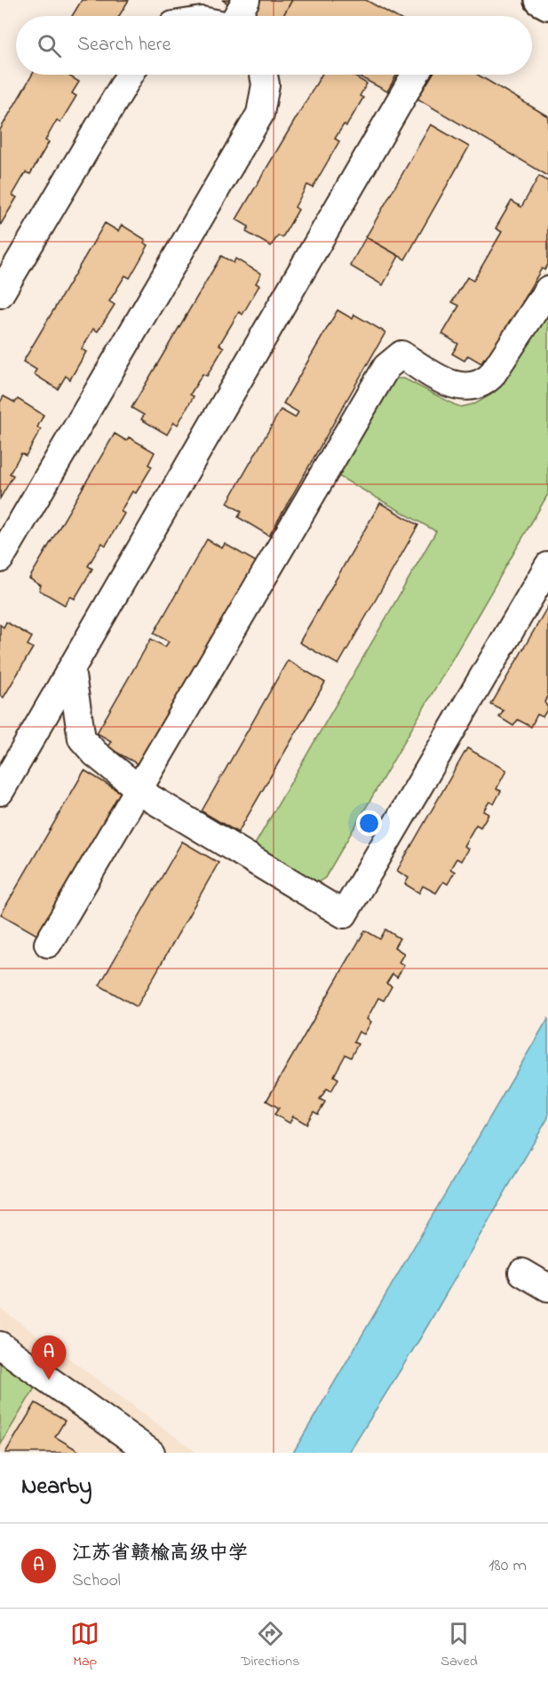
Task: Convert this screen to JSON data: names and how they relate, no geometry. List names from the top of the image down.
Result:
{
  "page": {
    "search": "Search here",
    "pins": "A",
    "heading": "Nearby",
    "list": [
      {
        "mark": "A",
        "name": "江苏省赣榆高级中学",
        "note": "School",
        "value": "180 m"
      }
    ],
    "nav": ["Map", "Directions", "Saved"]
  }
}
